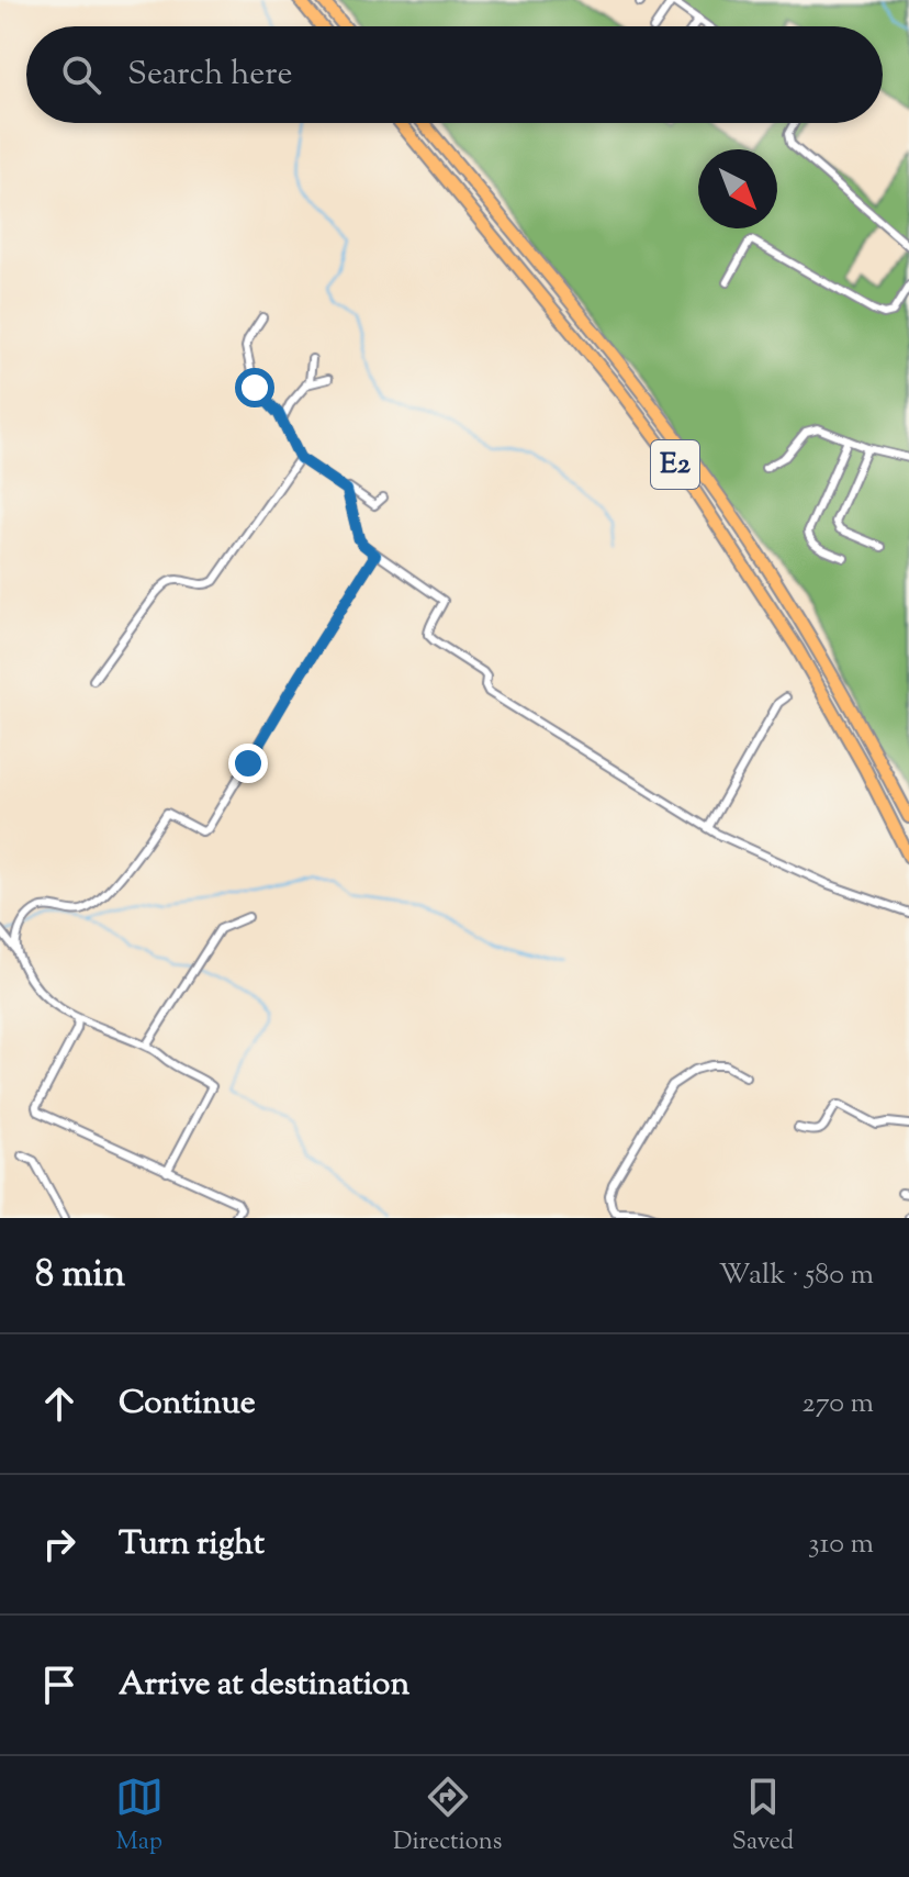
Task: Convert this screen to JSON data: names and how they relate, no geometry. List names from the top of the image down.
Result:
{
  "streets": {
    "highway": ["E2"]
  },
  "north": "bottom right",
  "page": {
    "search": "Search here",
    "heading": ["8 min", "Walk · 580 m"],
    "list": [
      ["Continue", "270 m"],
      ["Turn right", "310 m"],
      "Arrive at destination"
    ],
    "nav": ["Map", "Directions", "Saved"]
  }
}
